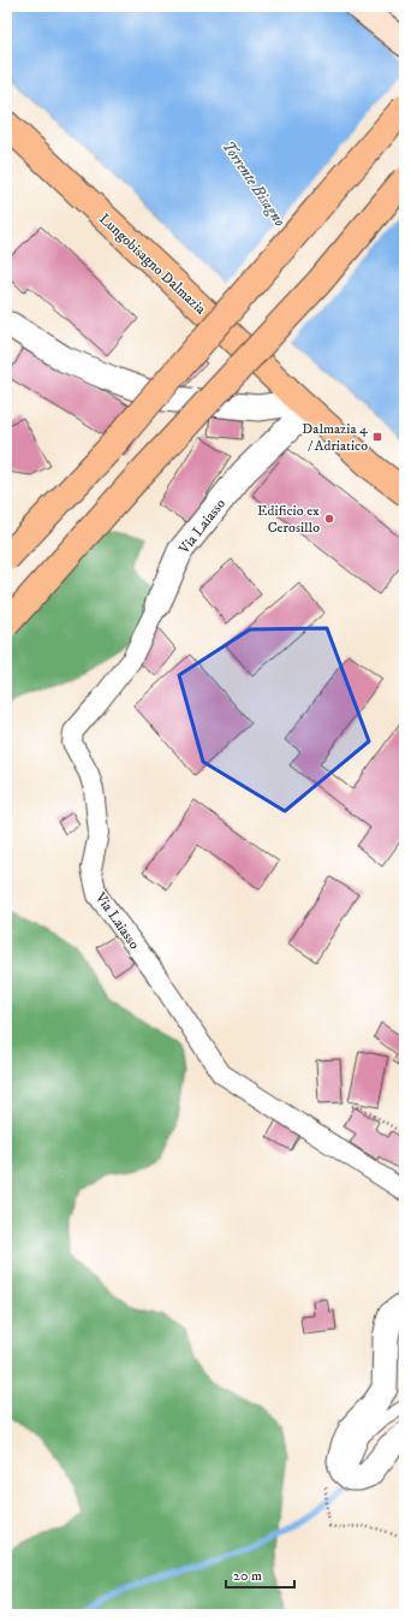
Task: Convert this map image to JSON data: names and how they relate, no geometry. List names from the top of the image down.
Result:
{
  "streets": {
    "main road": ["Lungobisagno Dalmazia"],
    "street": ["Via Laiasso"]
  },
  "crossings": [
    ["Lungobisagno Dalmazia", "Via Laiasso"]
  ],
  "water": ["Torrente Bisagno"],
  "places": {
    "transit": ["Dalmazia 4 / Adriatico"],
    "other": ["Edificio ex Cerosillo"]
  },
  "scale_bar": "20 m"
}
